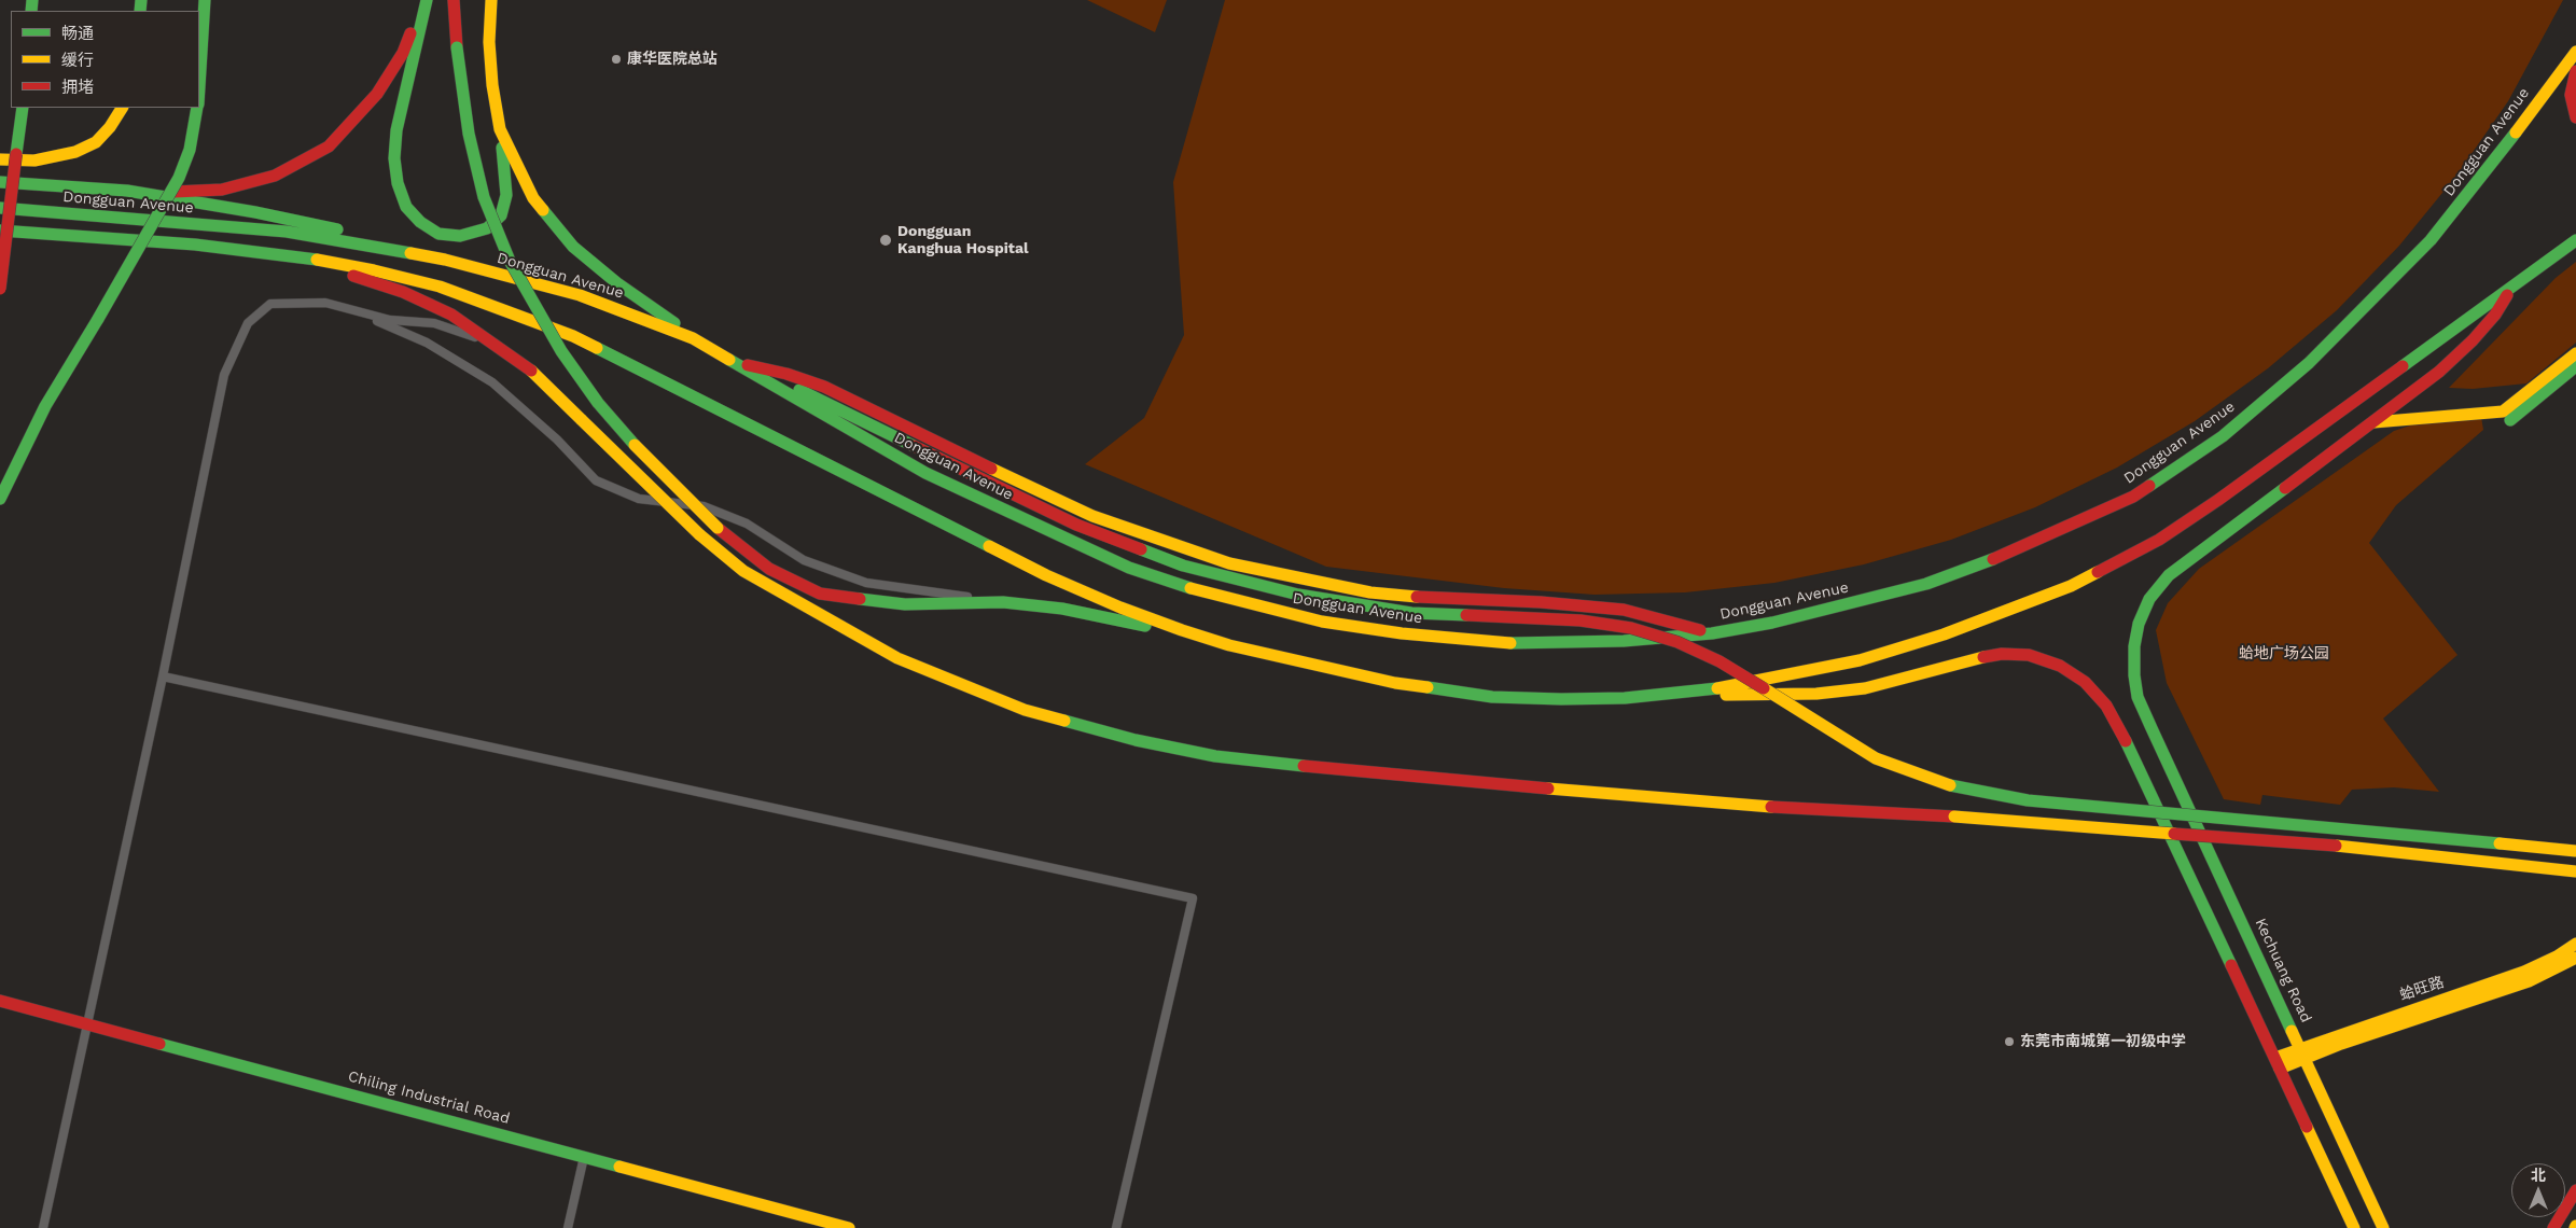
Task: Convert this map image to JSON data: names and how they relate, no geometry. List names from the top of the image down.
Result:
{
  "streets": {
    "main road": [
      "Dongguan Avenue",
      "Kechuang Road",
      "蛤旺路",
      "Chiling Industrial Road"
    ]
  },
  "crossings": [
    ["Kechuang Road", "蛤旺路"]
  ],
  "parks": ["蛤地广场公园"],
  "places": ["康华医院总站", "Dongguan Kanghua Hospital", "东莞市南城第一初级中学"],
  "legend": ["畅通", "缓行", "拥堵"],
  "north": "top"
}
